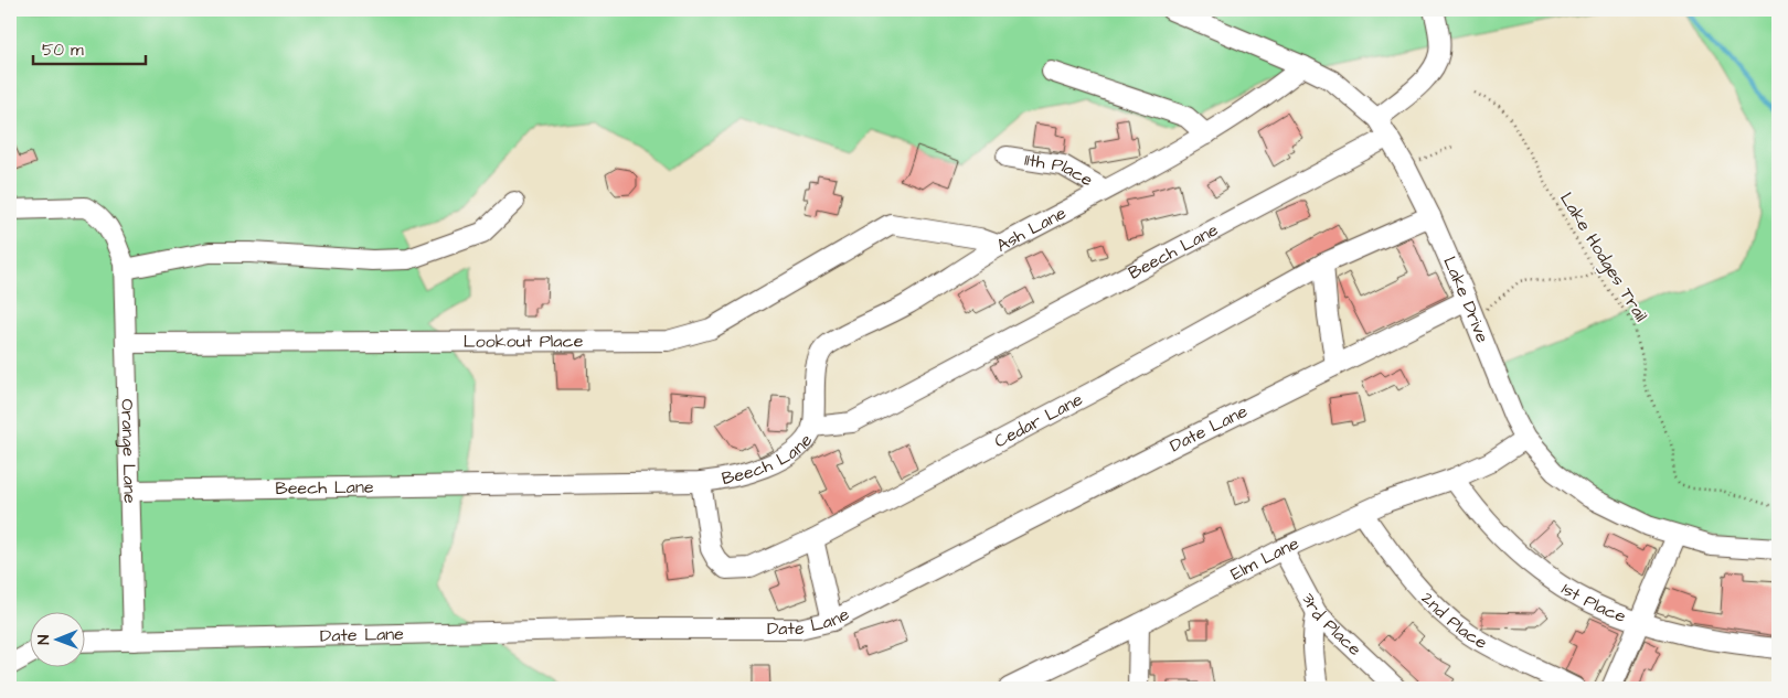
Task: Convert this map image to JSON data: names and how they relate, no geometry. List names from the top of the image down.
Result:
{
  "streets": {
    "street": [
      "11th Place",
      "Ash Lane",
      "Beech Lane",
      "Lake Drive",
      "Lookout Place",
      "Cedar Lane",
      "Date Lane",
      "Orange Lane",
      "Elm Lane",
      "1st Place",
      "2nd Place",
      "3rd Place"
    ],
    "path": ["Lake Hodges Trail"]
  },
  "crossings": [
    ["11th Place", "Ash Lane"],
    ["Ash Lane", "Beech Lane"],
    ["Ash Lane", "Lake Drive"],
    ["Ash Lane", "Lookout Place"],
    ["Beech Lane", "Lake Drive"],
    ["Beech Lane", "Cedar Lane"],
    ["Beech Lane", "Orange Lane"],
    ["Lake Drive", "Cedar Lane"],
    ["Lake Drive", "Date Lane"],
    ["Lake Drive", "Elm Lane"],
    ["Lookout Place", "Orange Lane"],
    ["Date Lane", "Orange Lane"],
    ["Elm Lane", "1st Place"],
    ["Elm Lane", "2nd Place"],
    ["Elm Lane", "3rd Place"]
  ],
  "scale_bar": "50 m",
  "north": "left"
}
